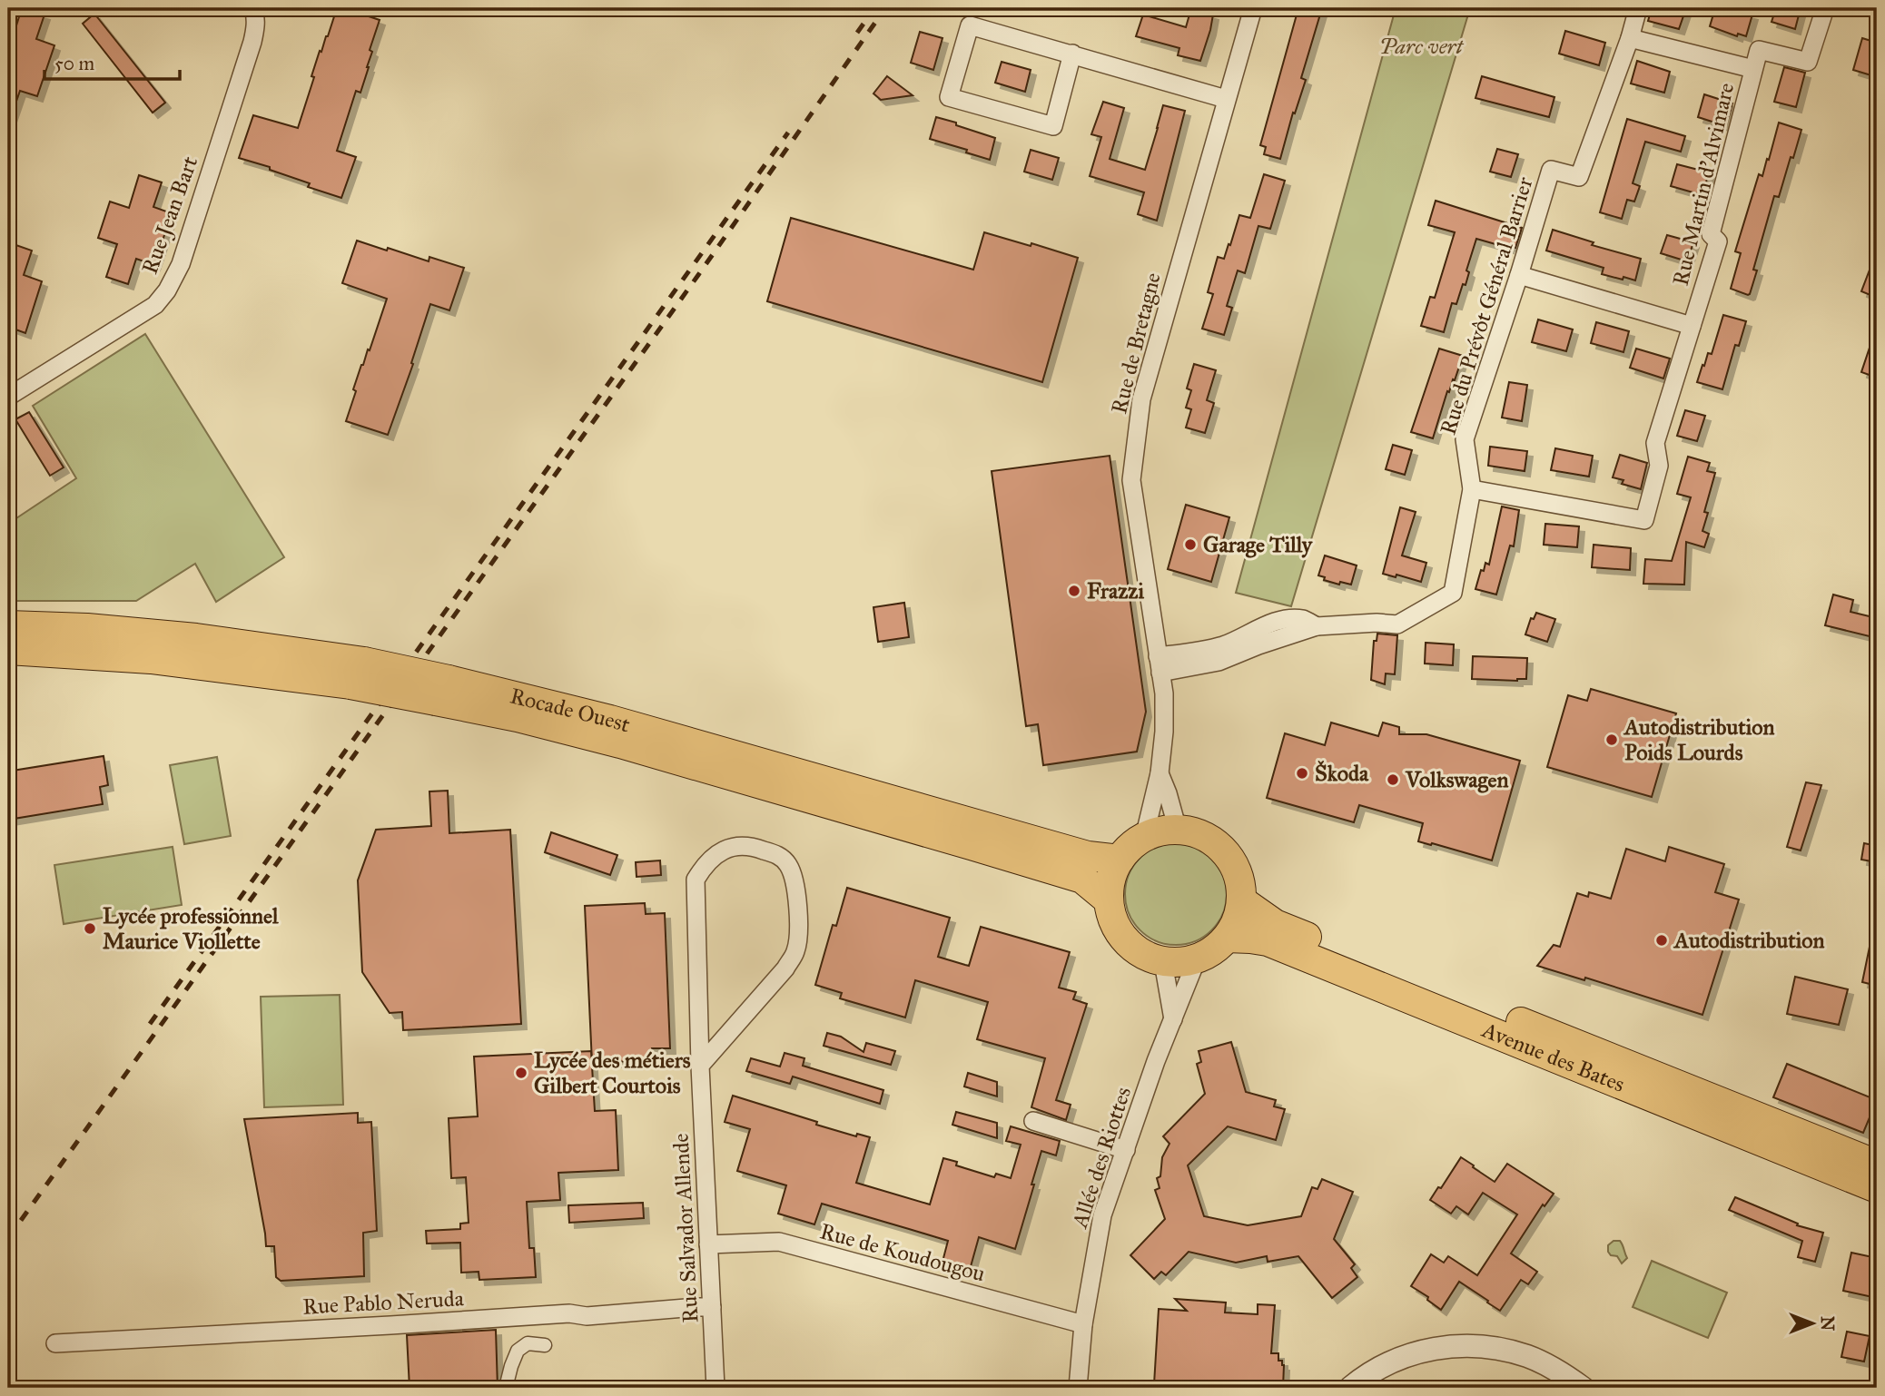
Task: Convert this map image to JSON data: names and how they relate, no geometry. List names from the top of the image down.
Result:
{
  "streets": {
    "main road": ["Rocade Ouest", "Avenue des Bates"],
    "street": [
      "Rue Martin d'Alvimare",
      "Rue Jean Bart",
      "Rue du Prévôt Général Barrier",
      "Rue de Bretagne",
      "Allée des Riottes",
      "Rue Salvador Allende",
      "Rue de Koudougou",
      "Rue Pablo Neruda"
    ]
  },
  "crossings": [
    ["Rue Martin d'Alvimare", "Rue du Prévôt Général Barrier"],
    ["Rue du Prévôt Général Barrier", "Rue de Bretagne"],
    ["Rue de Bretagne", "Rocade Ouest"],
    ["Rue de Bretagne", "Avenue des Bates"],
    ["Rue de Bretagne", "Allée des Riottes"],
    ["Rocade Ouest", "Avenue des Bates"],
    ["Rocade Ouest", "Allée des Riottes"],
    ["Avenue des Bates", "Allée des Riottes"],
    ["Allée des Riottes", "Rue de Koudougou"],
    ["Rue Salvador Allende", "Rue de Koudougou"],
    ["Rue Salvador Allende", "Rue Pablo Neruda"]
  ],
  "parks": ["Parc vert"],
  "places": [
    "Garage Tilly",
    "Frazzi",
    "Autodistribution Poids Lourds",
    "Škoda",
    "Volkswagen",
    "Lycée professionnel Maurice Viollette",
    "Autodistribution",
    "Lycée des métiers Gilbert Courtois"
  ],
  "scale_bar": "50 m",
  "north": "right"
}
